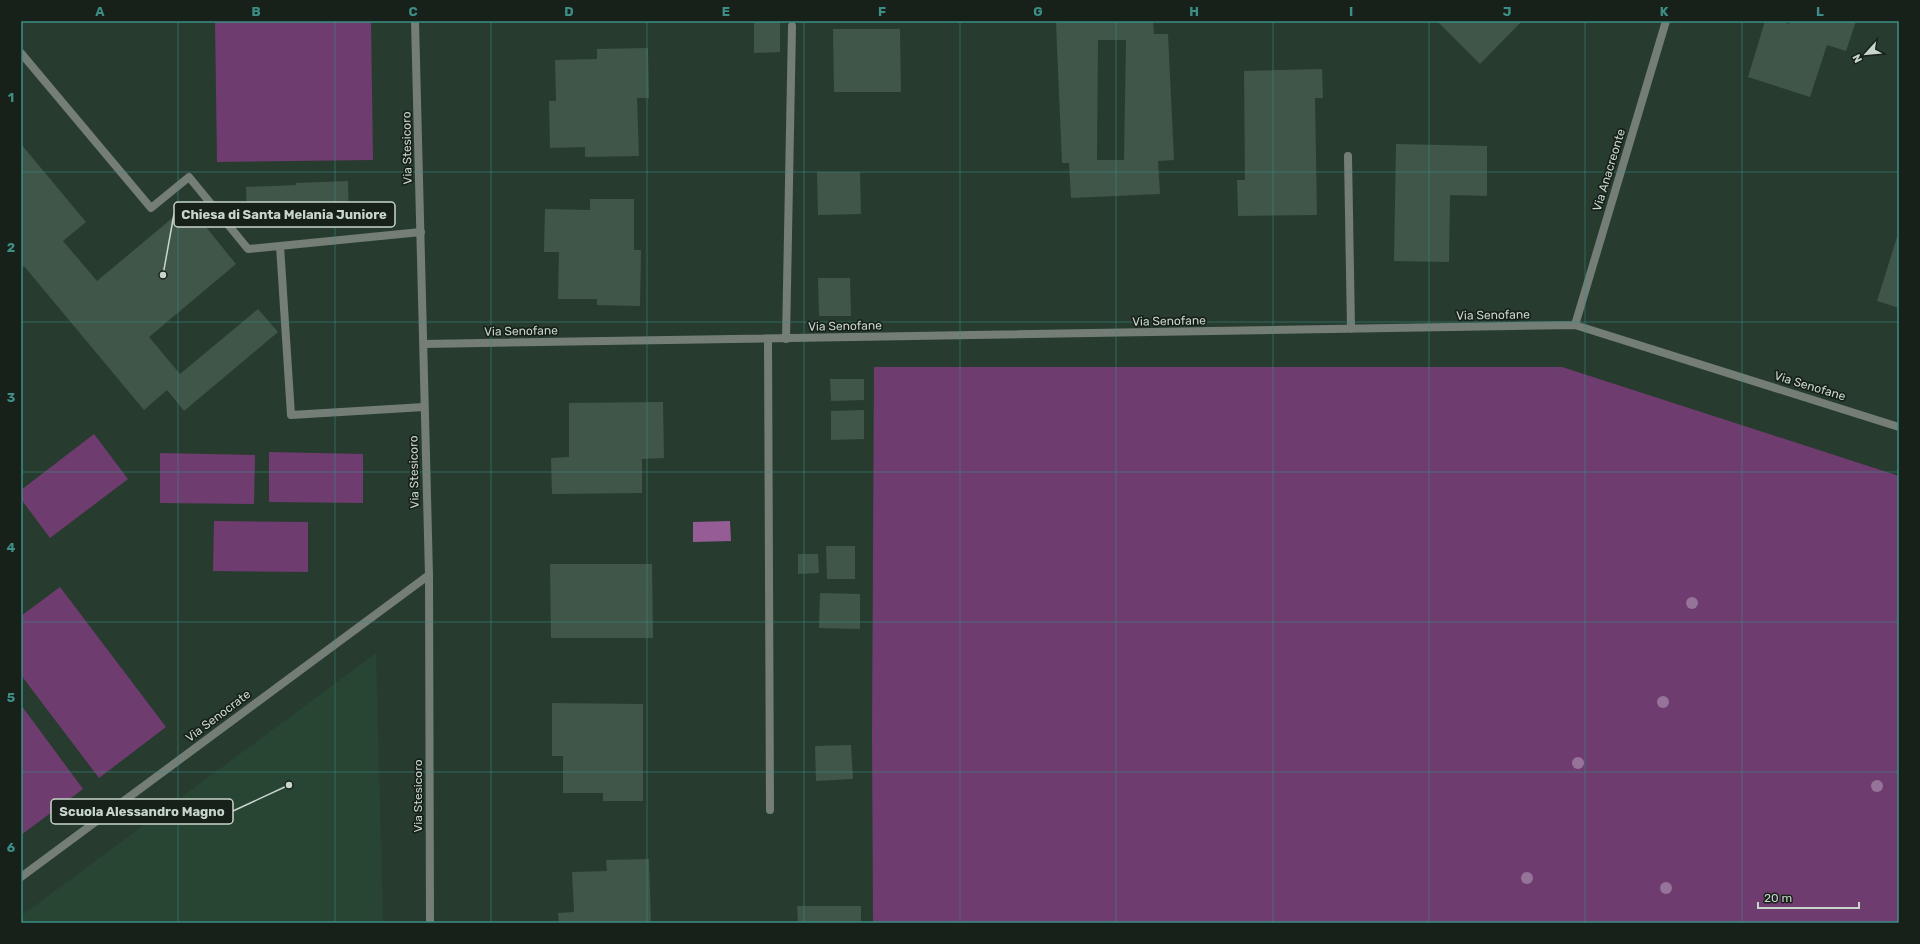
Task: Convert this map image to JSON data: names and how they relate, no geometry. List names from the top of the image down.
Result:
{
  "streets": {
    "street": [
      "Via Stesicoro",
      "Via Anacreonte",
      "Via Senofane",
      "Via Senocrate"
    ]
  },
  "crossings": [
    ["Via Stesicoro", "Via Senofane"],
    ["Via Stesicoro", "Via Senocrate"],
    ["Via Anacreonte", "Via Senofane"]
  ],
  "places": ["Chiesa di Santa Melania Juniore", "Scuola Alessandro Magno"],
  "scale_bar": "20 m",
  "north": "bottom left",
  "grid": {
    "columns": [
      "A",
      "B",
      "C",
      "D",
      "E",
      "F",
      "G",
      "H",
      "I",
      "J",
      "K",
      "L"
    ],
    "rows": [
      "1",
      "2",
      "3",
      "4",
      "5",
      "6"
    ]
  }
}
